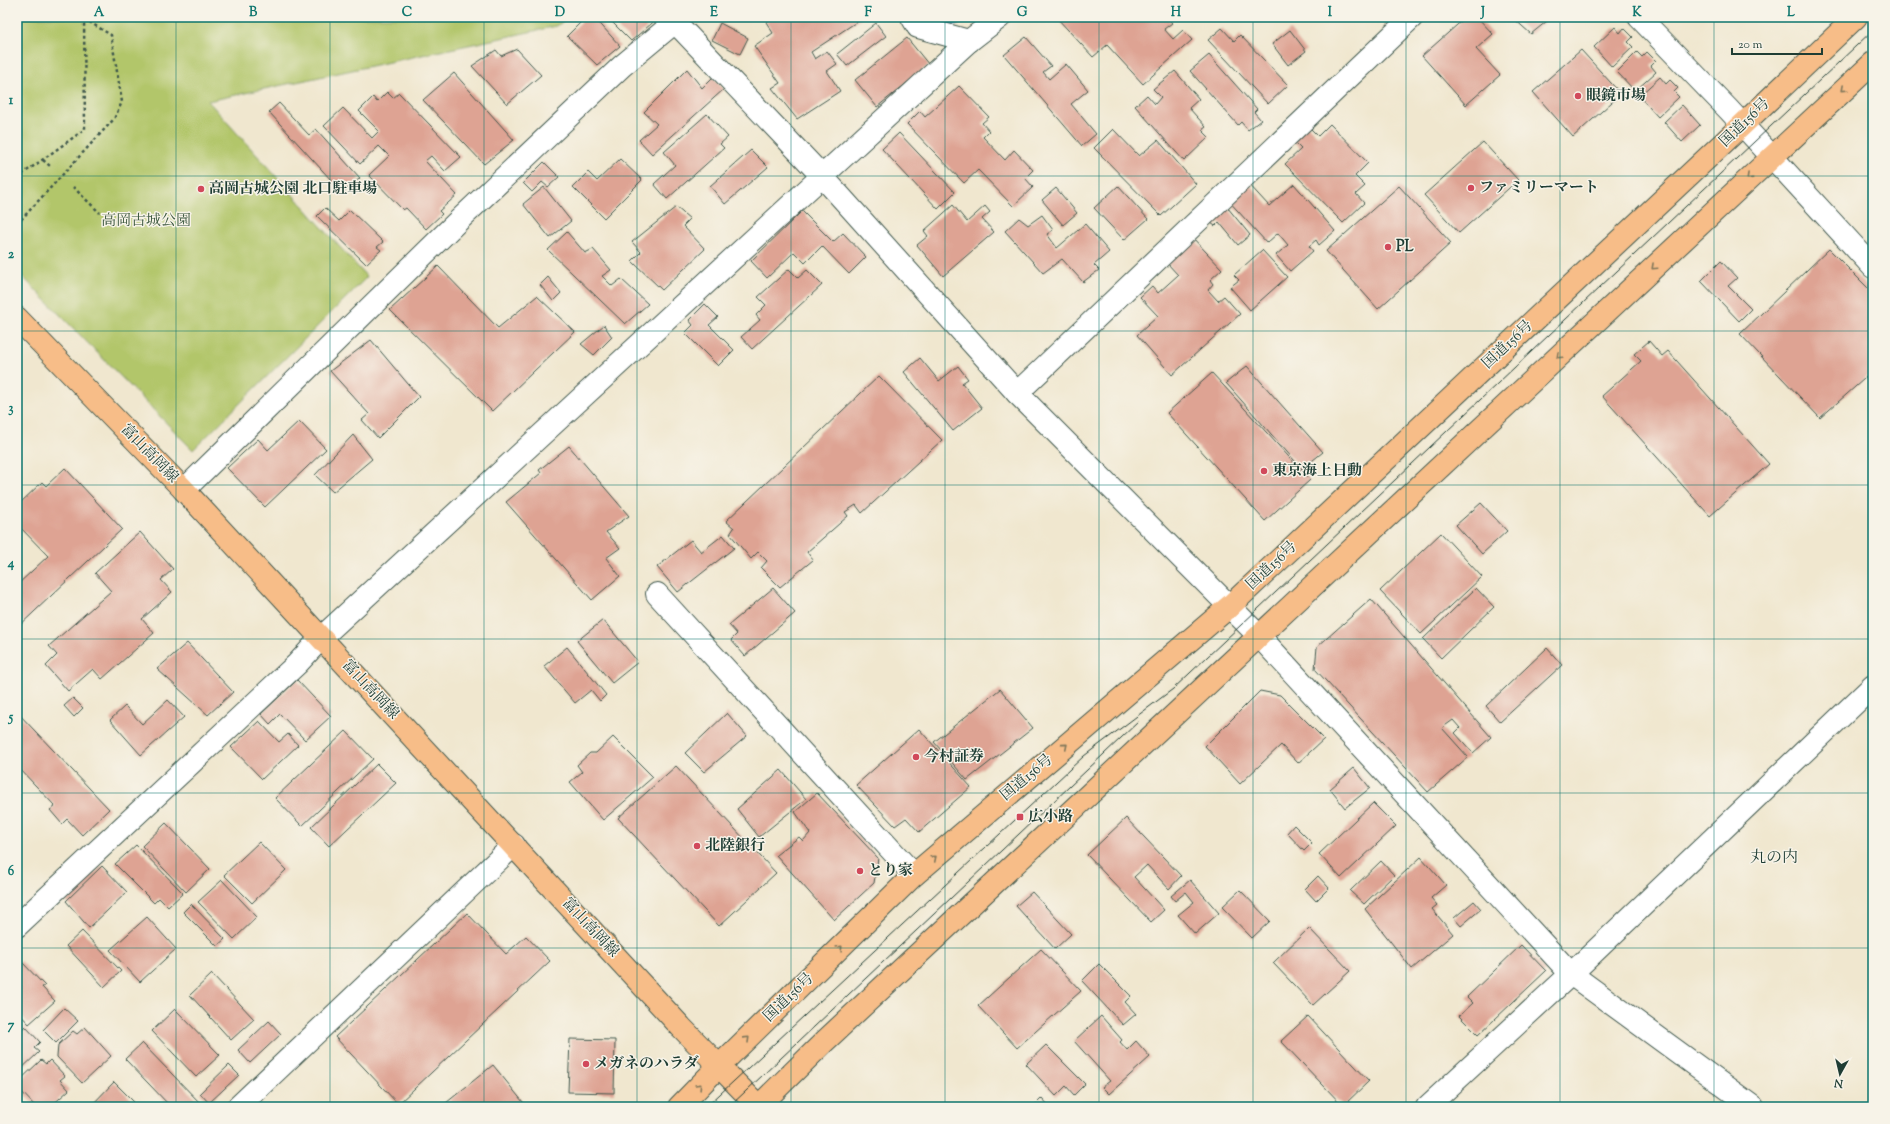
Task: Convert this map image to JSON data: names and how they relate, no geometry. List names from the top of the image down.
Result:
{
  "streets": {
    "main road": ["国道156号", "富山高岡線"]
  },
  "crossings": [
    ["国道156号", "富山高岡線"]
  ],
  "districts": ["丸の内"],
  "parks": ["高岡古城公園"],
  "places": {
    "other": [
      "眼鏡市場",
      "ファミリーマート",
      "高岡古城公園 北口駐車場",
      "PL",
      "東京海上日動",
      "今村証券",
      "北陸銀行",
      "とり家",
      "メガネのハラダ"
    ],
    "transit": ["広小路"]
  },
  "scale_bar": "20 m",
  "north": "bottom",
  "grid": {
    "columns": [
      "A",
      "B",
      "C",
      "D",
      "E",
      "F",
      "G",
      "H",
      "I",
      "J",
      "K",
      "L"
    ],
    "rows": [
      "1",
      "2",
      "3",
      "4",
      "5",
      "6",
      "7"
    ]
  }
}
